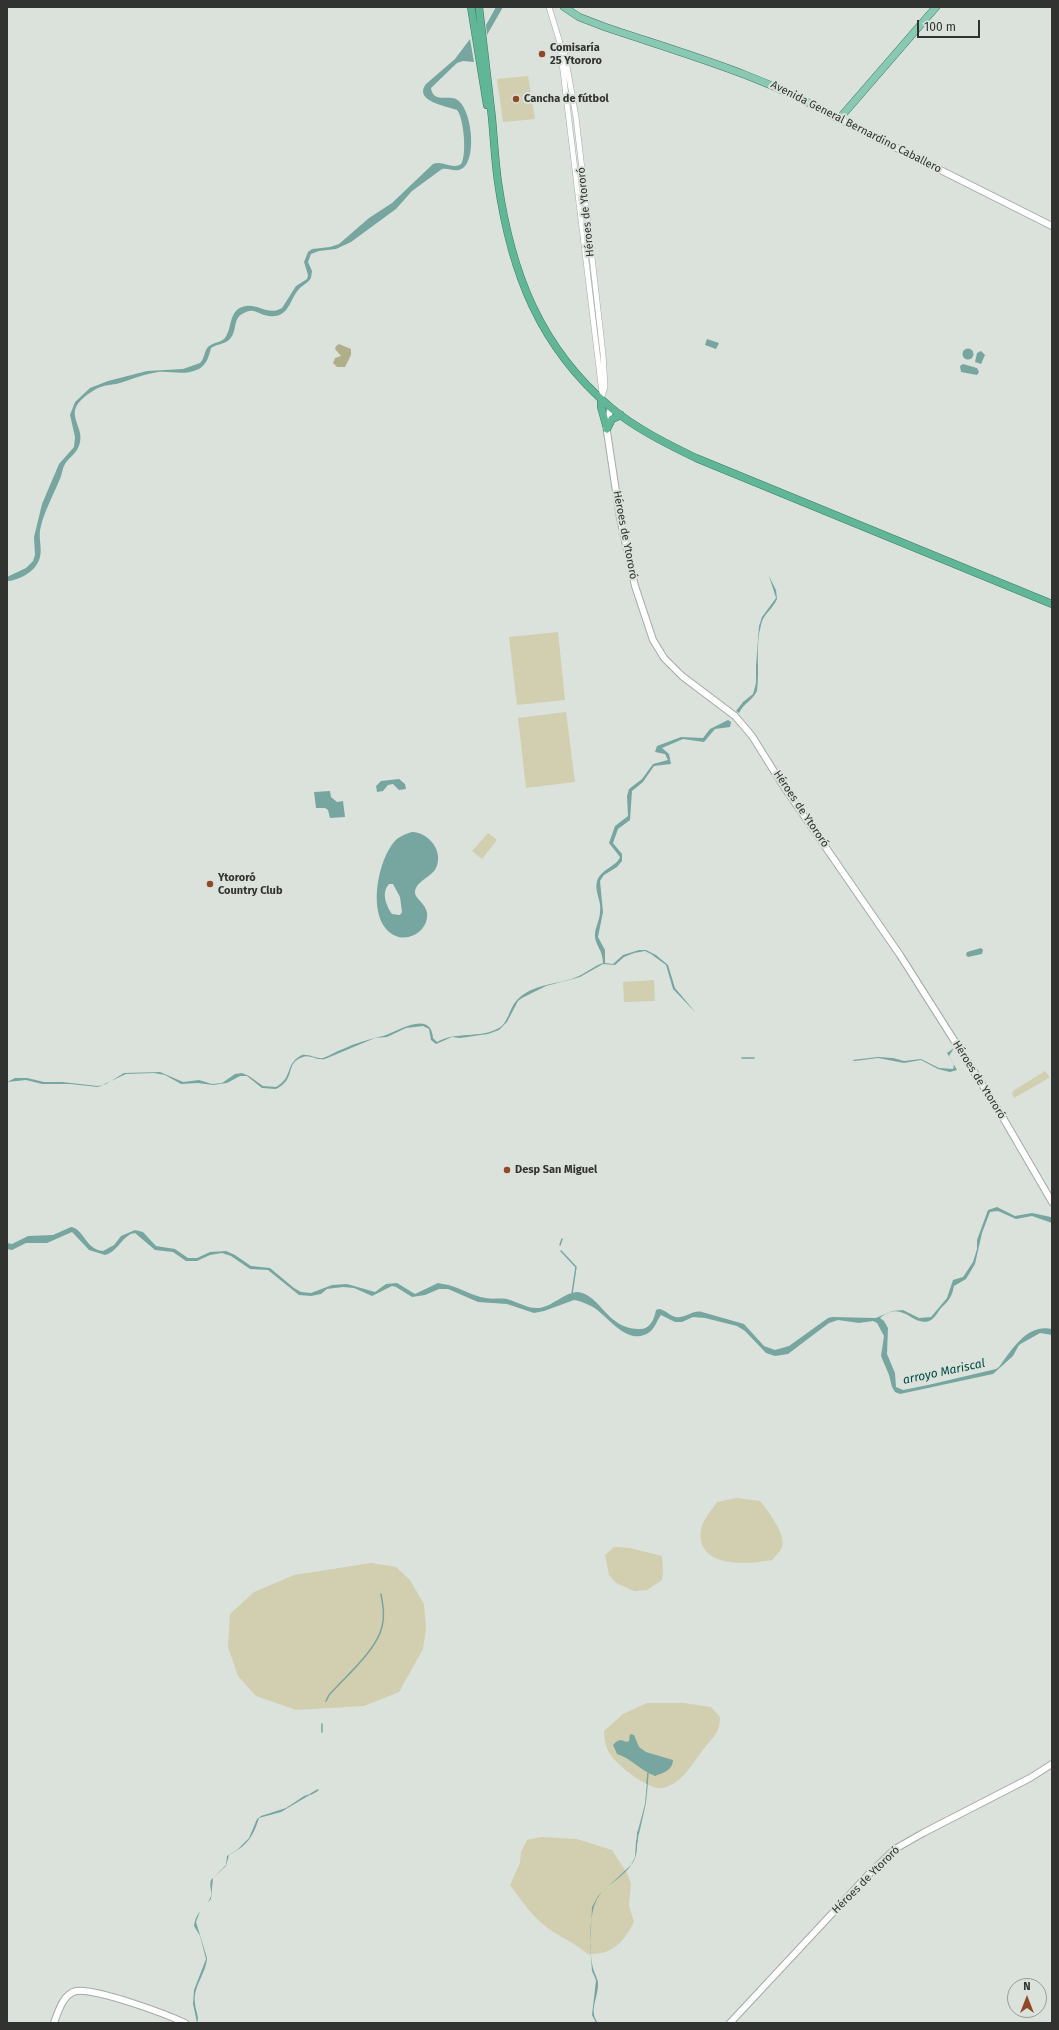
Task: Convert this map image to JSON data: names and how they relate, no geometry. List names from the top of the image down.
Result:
{
  "streets": {
    "main road": ["Avenida General Bernardino Caballero", "Héroes de Ytororó"]
  },
  "water": ["arroyo Mariscal"],
  "places": [
    "Comisaría 25 Ytororo",
    "Cancha de fútbol",
    "Ytororó Country Club",
    "Desp San Miguel"
  ],
  "scale_bar": "100 m",
  "north": "top"
}
